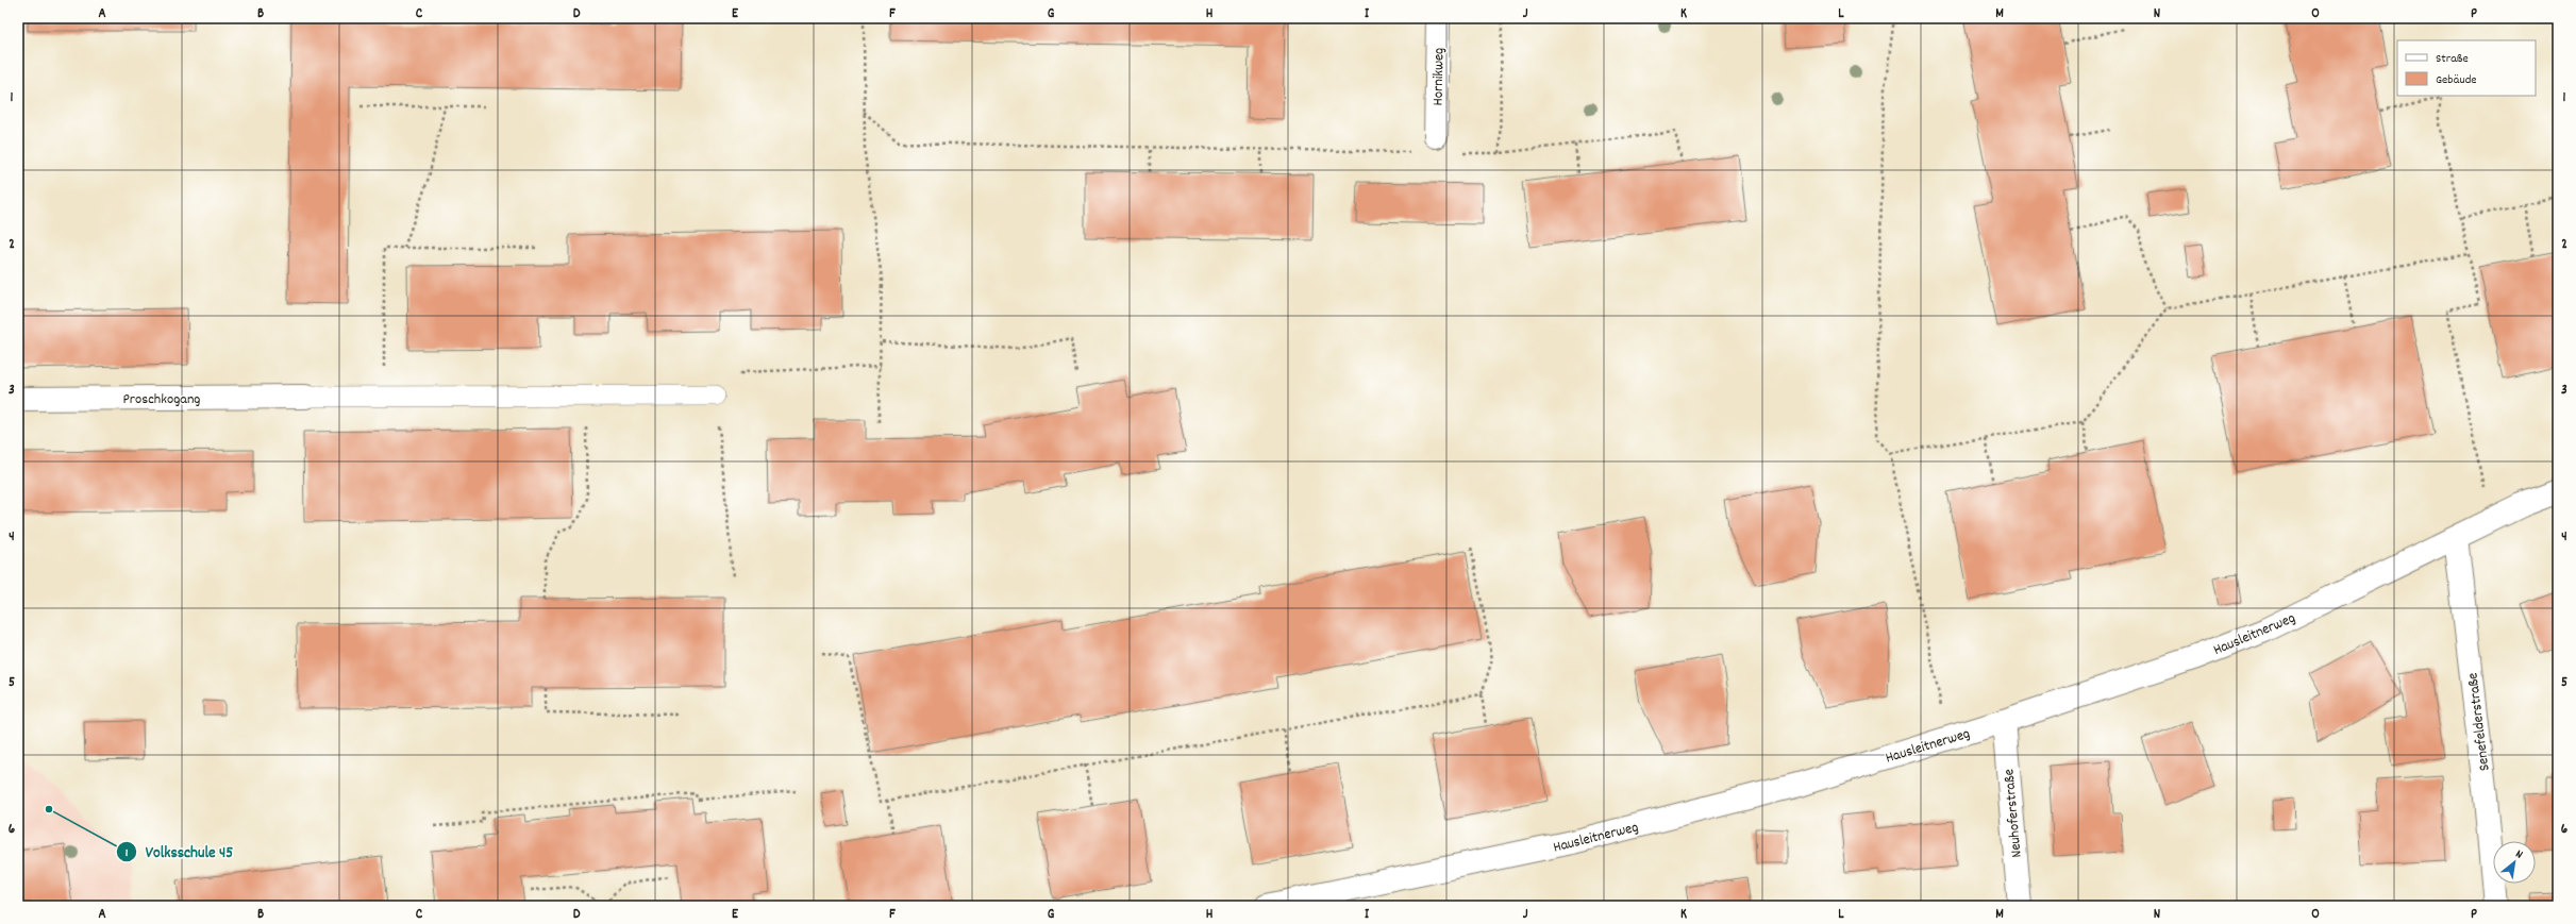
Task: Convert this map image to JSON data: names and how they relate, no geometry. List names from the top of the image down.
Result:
{
  "streets": {
    "street": [
      "Hornikweg",
      "Proschkogang",
      "Hausleitnerweg",
      "Senefelderstraße",
      "Neuhoferstraße"
    ]
  },
  "crossings": [
    ["Hausleitnerweg", "Senefelderstraße"],
    ["Hausleitnerweg", "Neuhoferstraße"]
  ],
  "places": ["Volksschule 45"],
  "legend": ["Straße", "Gebäude"],
  "north": "top right",
  "grid": {
    "columns": [
      "A",
      "B",
      "C",
      "D",
      "E",
      "F",
      "G",
      "H",
      "I",
      "J",
      "K",
      "L",
      "M",
      "N",
      "O",
      "P"
    ],
    "rows": [
      "1",
      "2",
      "3",
      "4",
      "5",
      "6"
    ]
  }
}
